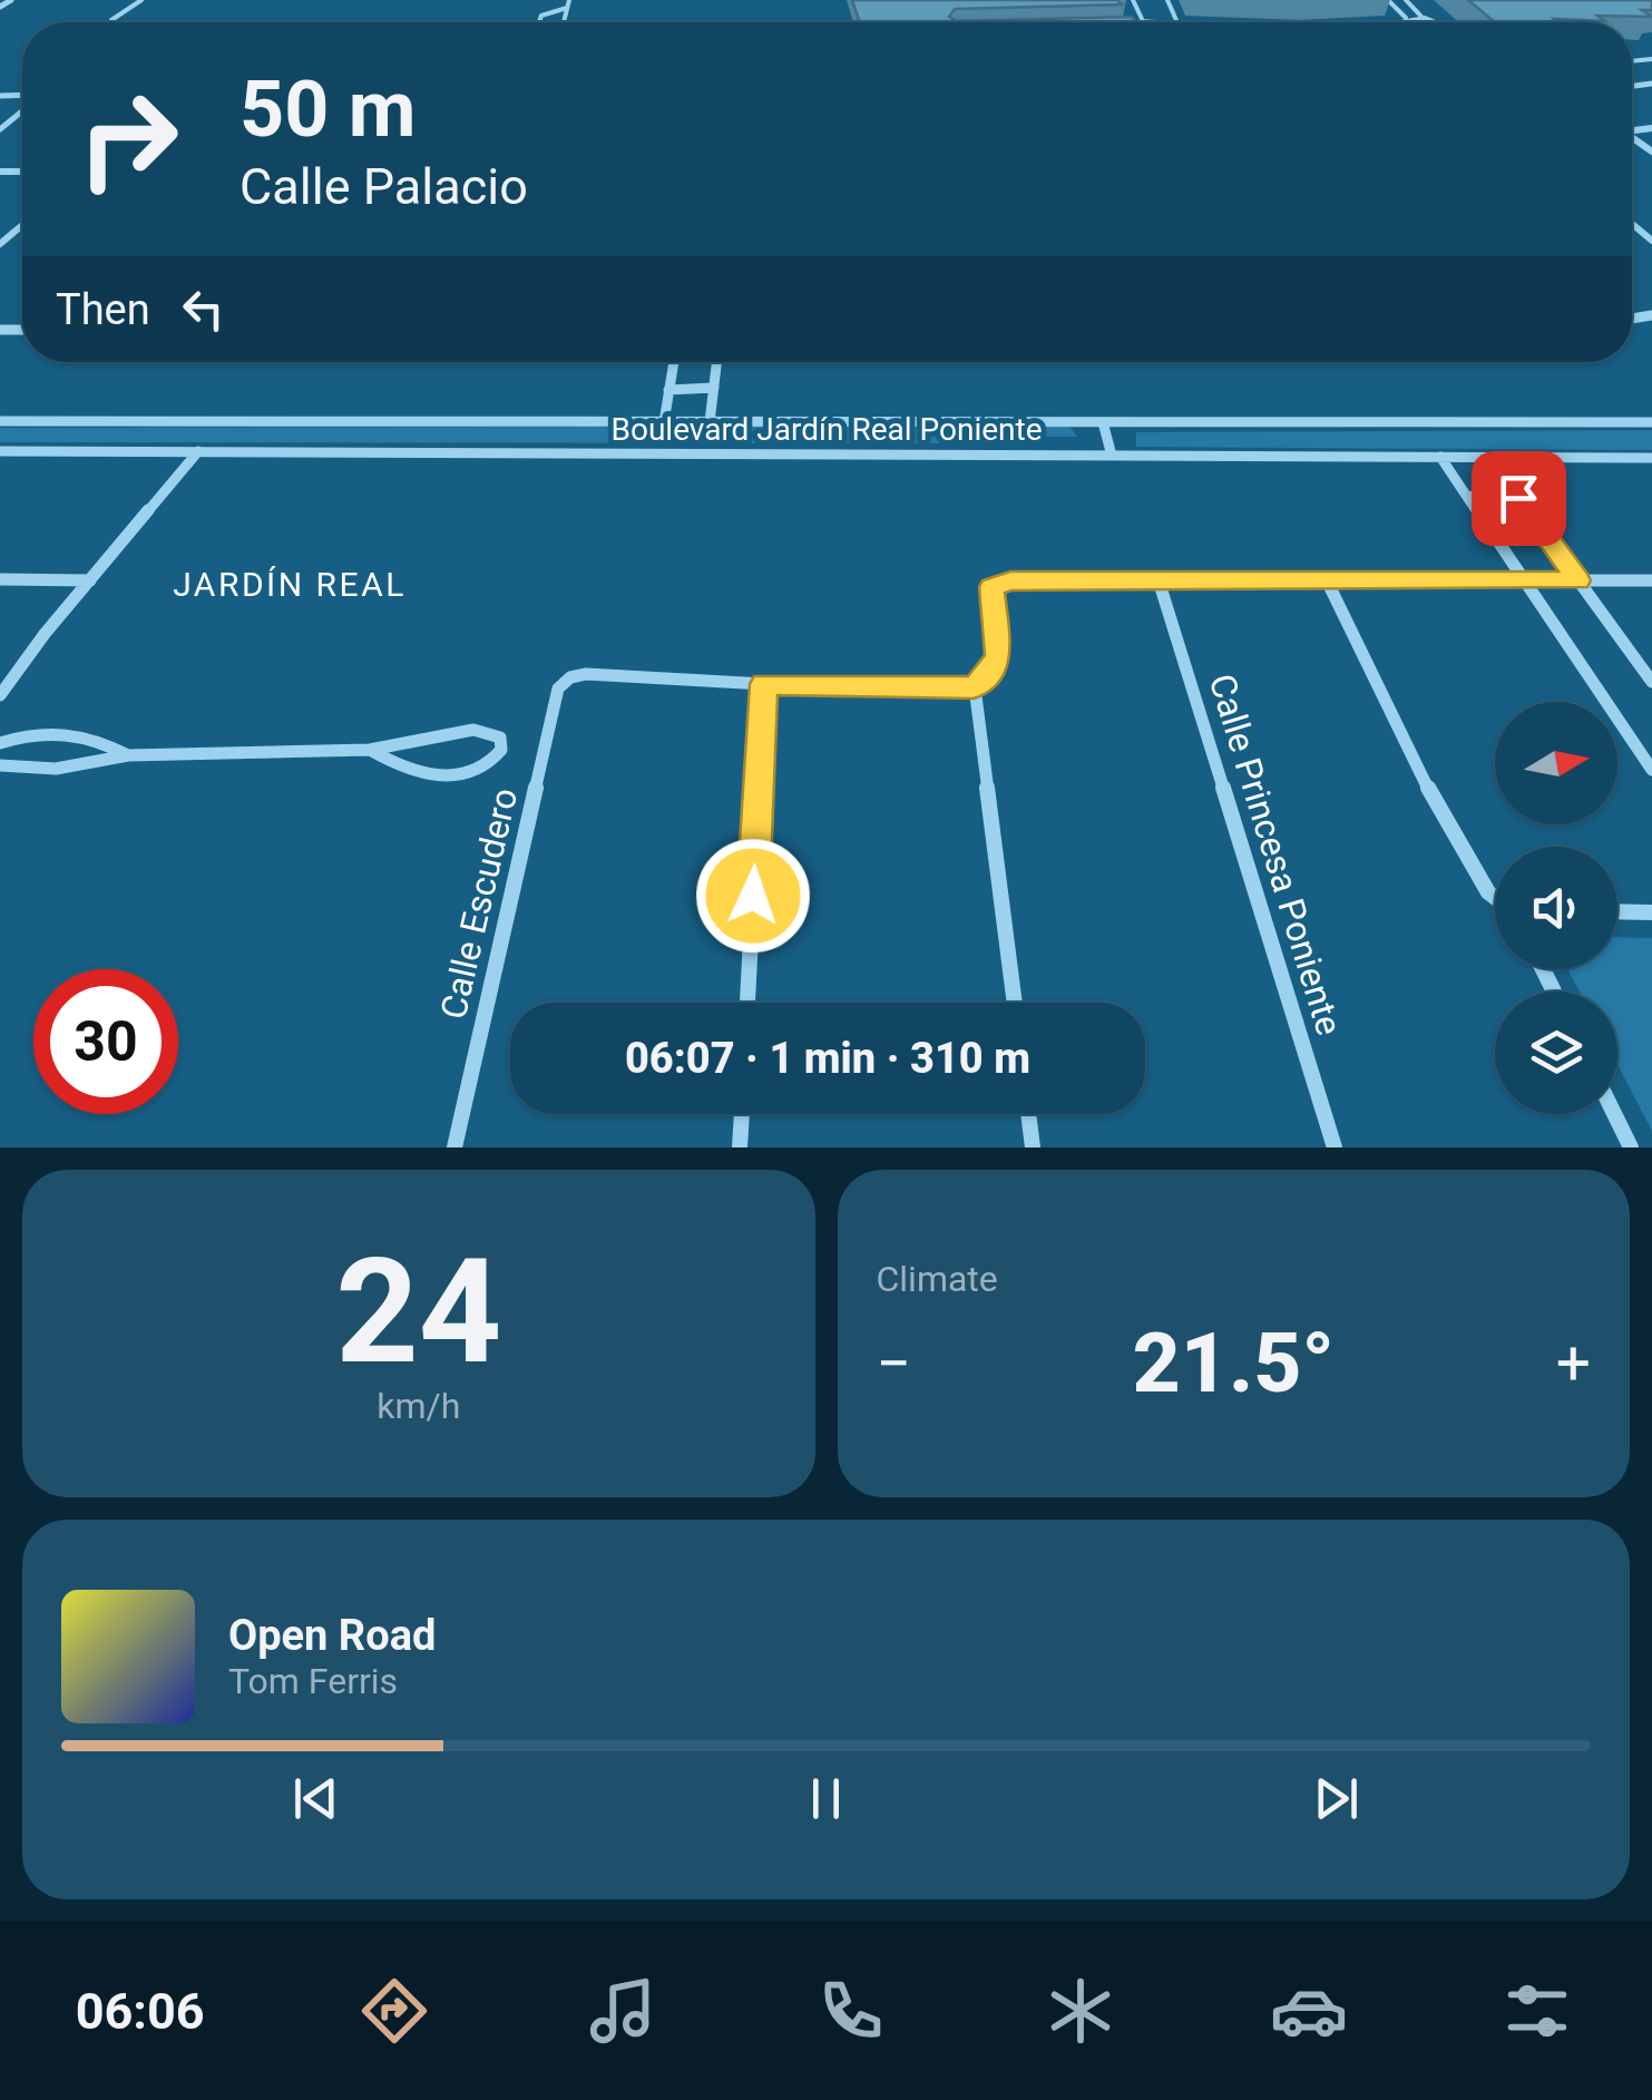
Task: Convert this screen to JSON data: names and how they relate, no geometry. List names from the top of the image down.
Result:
{
  "streets": {
    "street": ["Boulevard Jardín Real Poniente", "Calle Princesa Poniente", "Calle Escudero"]
  },
  "districts": ["JARDÍN REAL"],
  "north": "right",
  "page": {
    "turn": ["50 m", "Calle Palacio"],
    "then": "Then",
    "limit": "30",
    "trip": "06:07 · 1 min · 310 m",
    "tile": [
      ["24", "km/h"],
      "Climate"
    ],
    "heat": ["−", "21.5°", "+"],
    "song": ["Open Road", "Tom Ferris"],
    "tabs": "06:06"
  }
}
